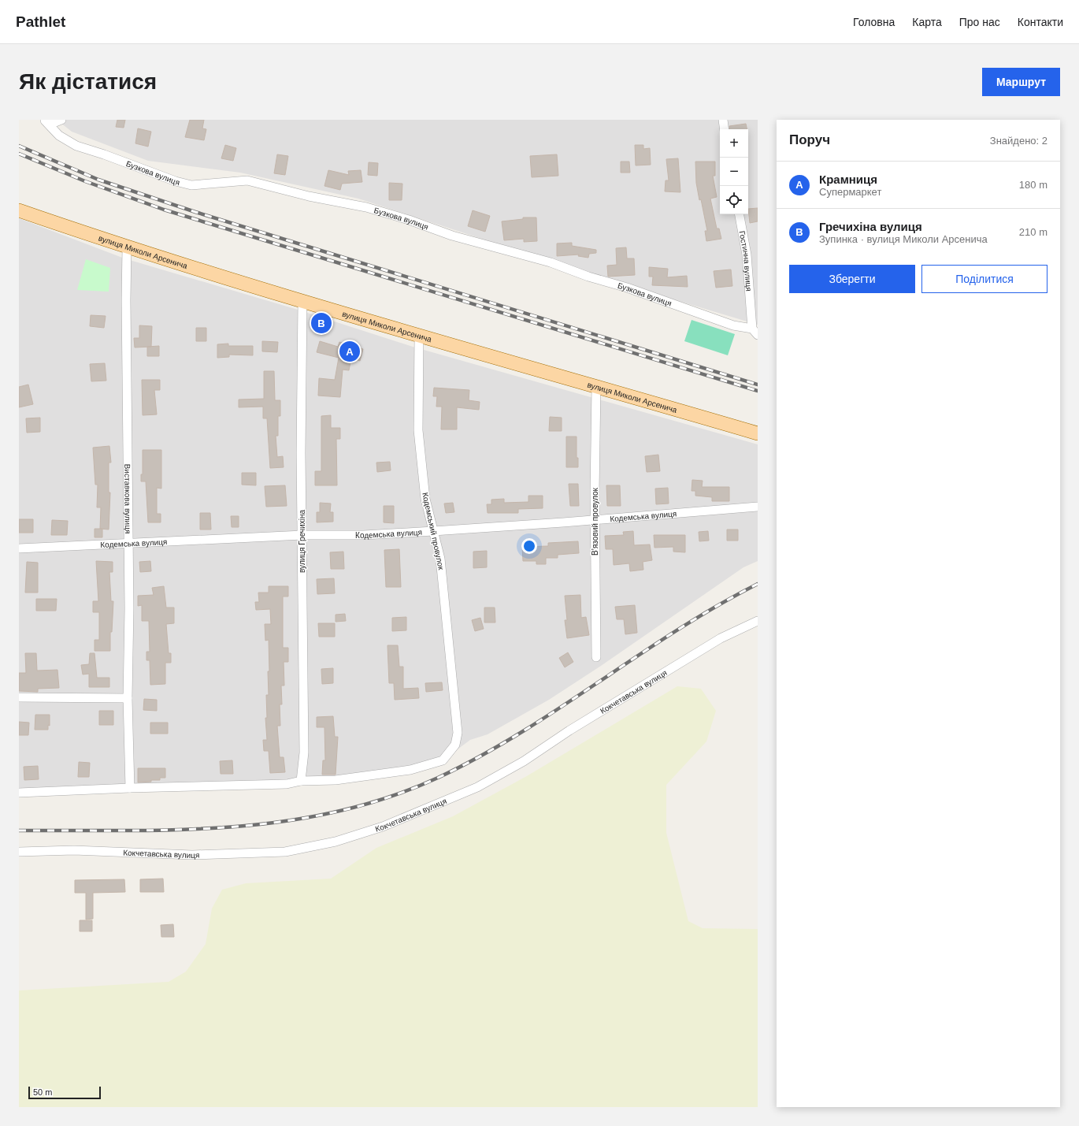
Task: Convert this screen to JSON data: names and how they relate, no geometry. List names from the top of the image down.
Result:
{
  "streets": {
    "main road": ["вулиця Миколи Арсенича"],
    "street": [
      "Бузкова вулиця",
      "Гостинна вулиця",
      "Виставкова вулиця",
      "Кодемська вулиця",
      "Вʼязовий провулок",
      "Кодемський провулок",
      "вулиця Гречихіна",
      "Кокчетавська вулиця"
    ]
  },
  "crossings": [
    ["Бузкова вулиця", "Гостинна вулиця"],
    ["вулиця Миколи Арсенича", "Виставкова вулиця"],
    ["вулиця Миколи Арсенича", "Вʼязовий провулок"],
    ["вулиця Миколи Арсенича", "Кодемський провулок"],
    ["вулиця Миколи Арсенича", "вулиця Гречихіна"],
    ["Виставкова вулиця", "Кодемська вулиця"],
    ["Кодемська вулиця", "Вʼязовий провулок"],
    ["Кодемська вулиця", "Кодемський провулок"],
    ["Кодемська вулиця", "вулиця Гречихіна"],
    ["Кодемський провулок", "вулиця Гречихіна"]
  ],
  "scale_bar": "50 m",
  "page": {
    "header": "Pathlet",
    "nav": [
      "Головна",
      "Карта",
      "Про нас",
      "Контакти"
    ],
    "buttons": [
      "Маршрут",
      ["Зберегти", "Поділитися"]
    ],
    "title": "Як дістатися",
    "heading": ["Поруч", "Знайдено: 2"],
    "map_buttons": ["+", "−"],
    "list": [
      {
        "mark": "A",
        "name": "Крамниця",
        "note": "Супермаркет",
        "value": "180 m"
      },
      {
        "mark": "B",
        "name": "Гречихіна вулиця",
        "note": "Зупинка · вулиця Миколи Арсенича",
        "value": "210 m"
      }
    ],
    "pins": ["B", "A"],
    "scale": "50 m"
  }
}
